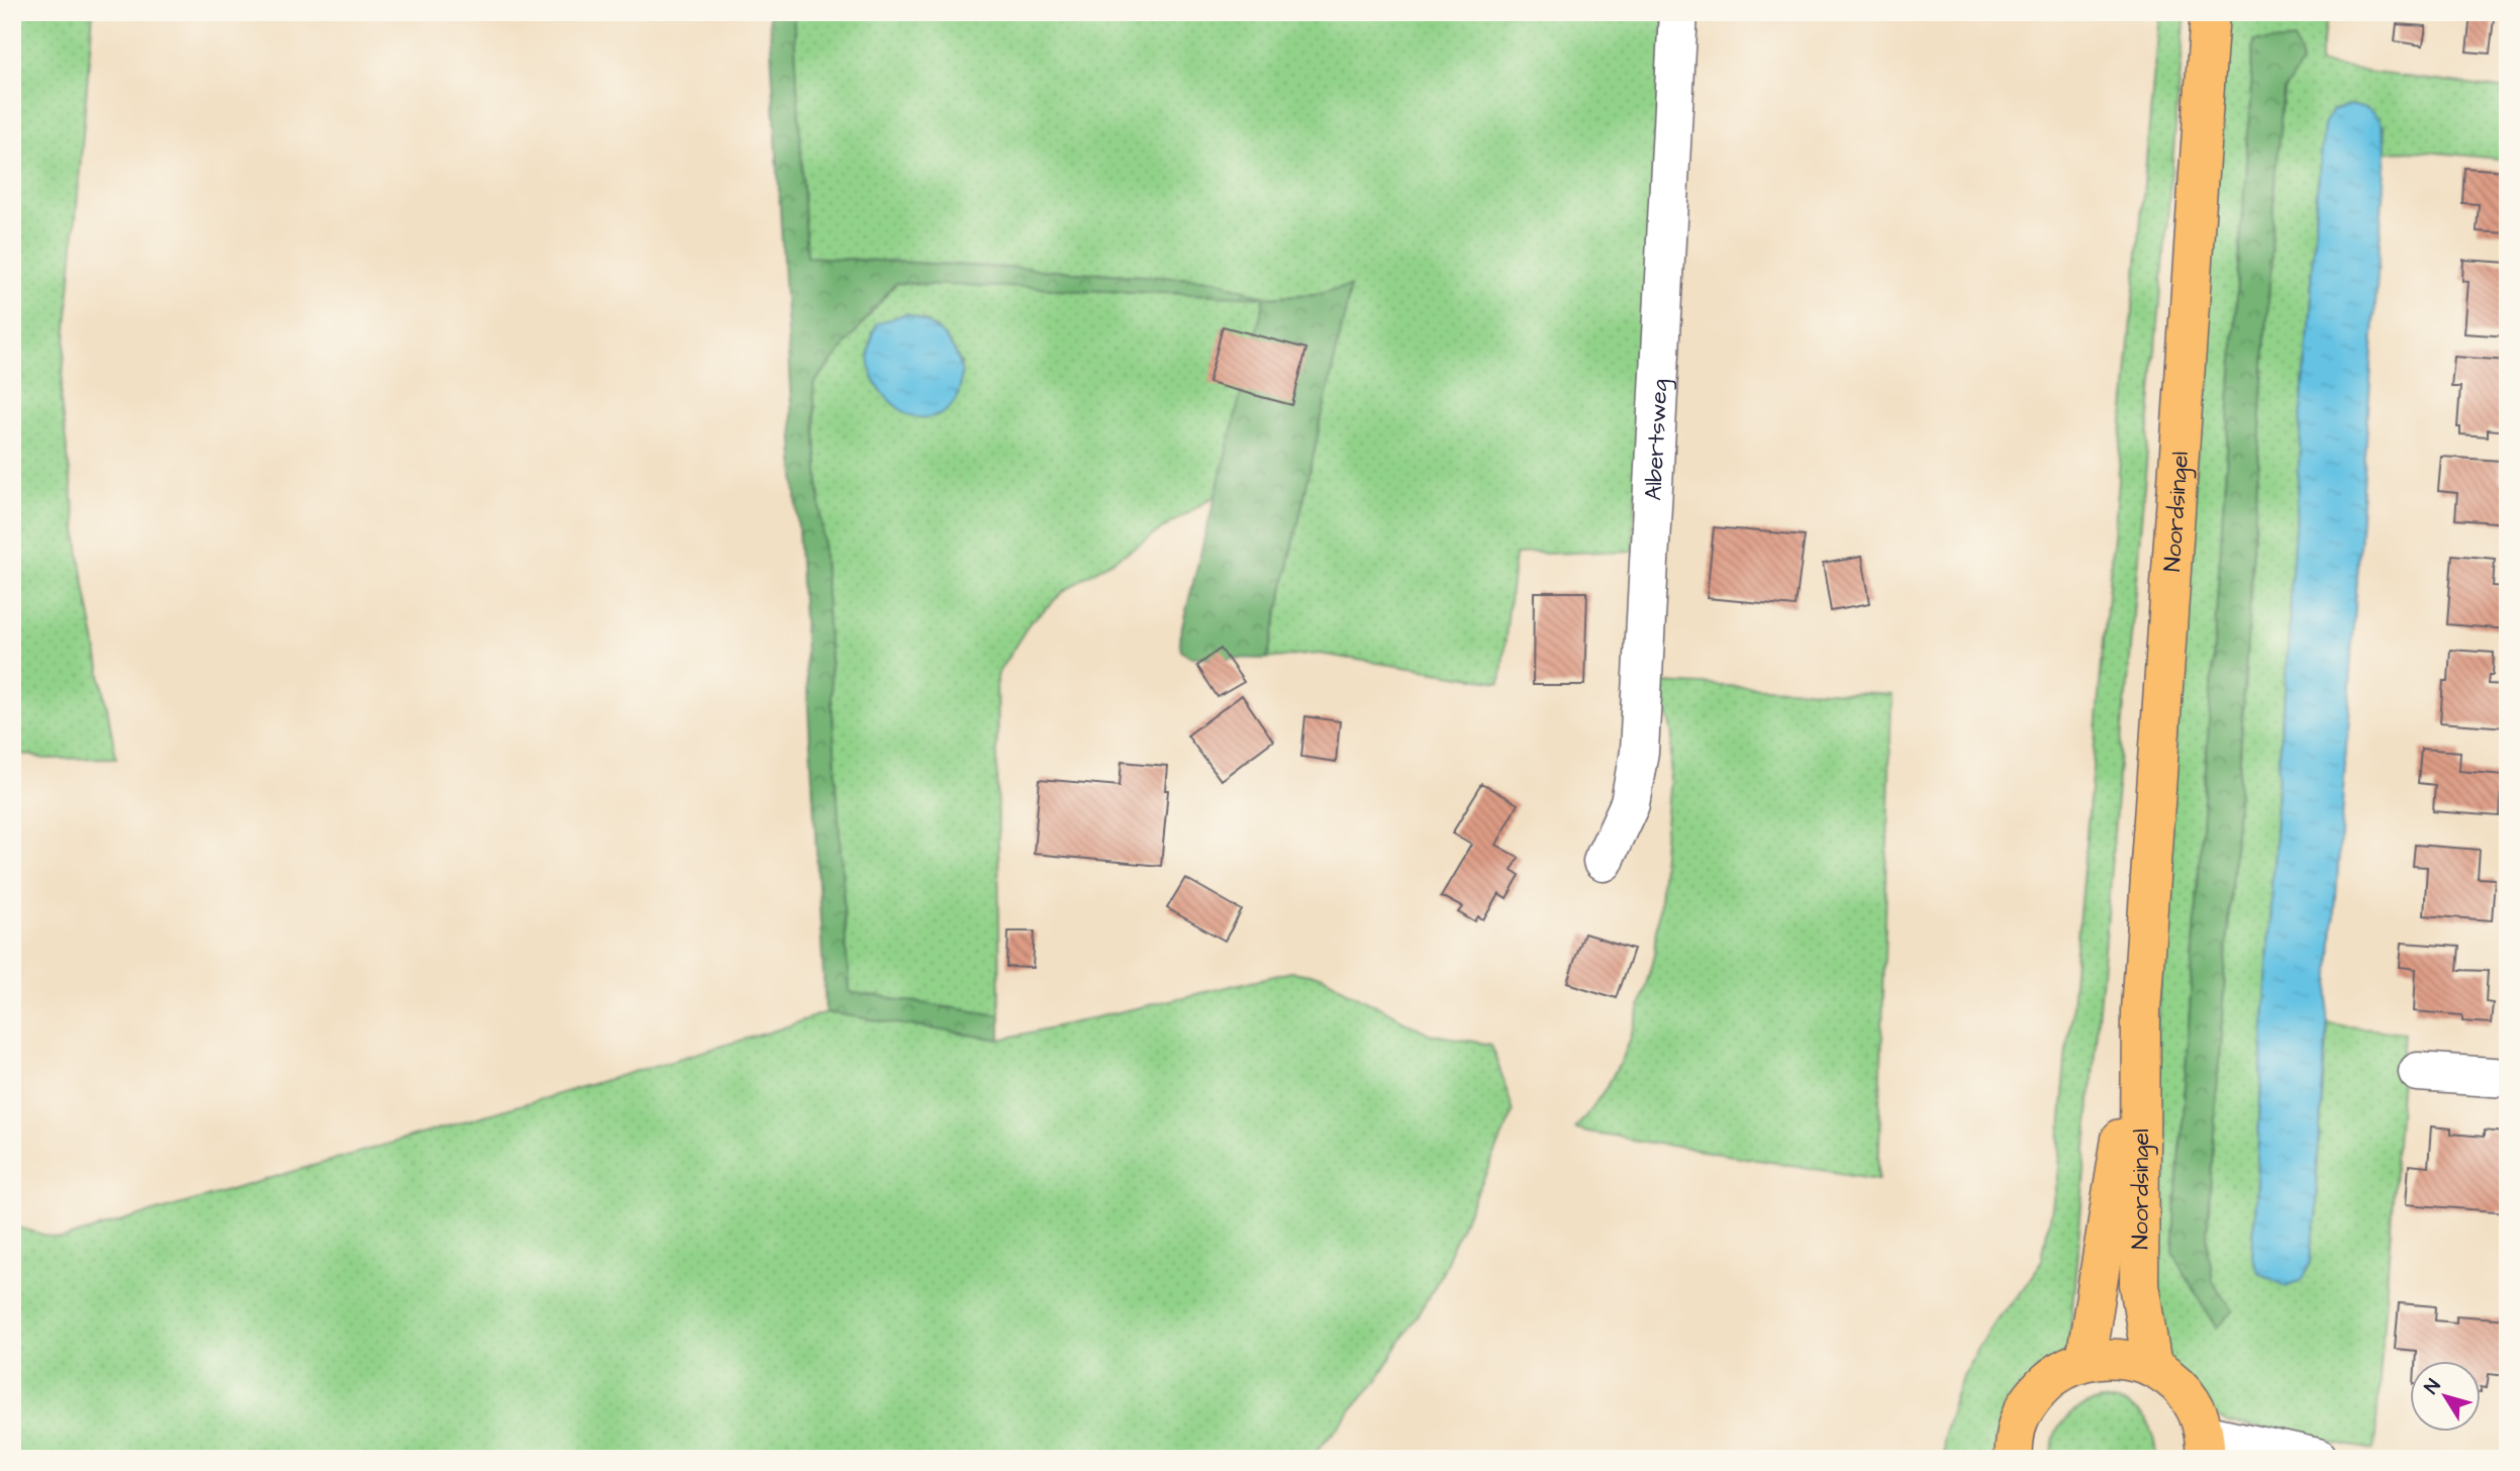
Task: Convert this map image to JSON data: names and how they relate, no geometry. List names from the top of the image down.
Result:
{
  "streets": {
    "main road": ["Noordsingel"],
    "street": ["Albertsweg"]
  },
  "north": "top left"
}
